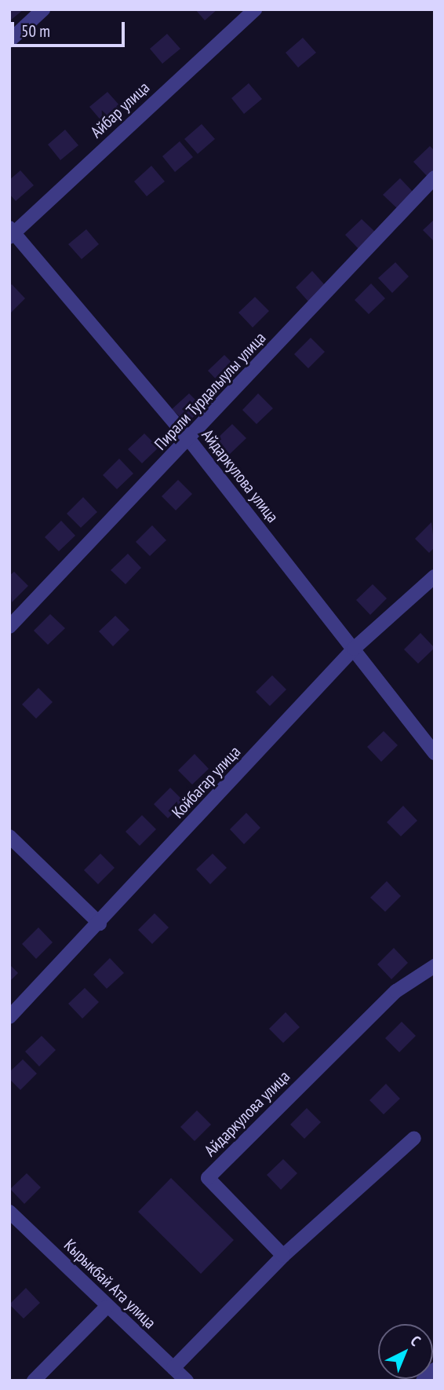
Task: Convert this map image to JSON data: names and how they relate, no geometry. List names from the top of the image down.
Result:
{
  "streets": {
    "street": [
      "Айбар улица",
      "Пирали Турдалыулы улица",
      "Айдаркулова улица",
      "Койбагар улица",
      "Кырыкбай Ата улица"
    ]
  },
  "crossings": [
    ["Айбар улица", "Айдаркулова улица"],
    ["Пирали Турдалыулы улица", "Айдаркулова улица"],
    ["Айдаркулова улица", "Койбагар улица"]
  ],
  "scale_bar": "50 m",
  "north": "top right"
}
